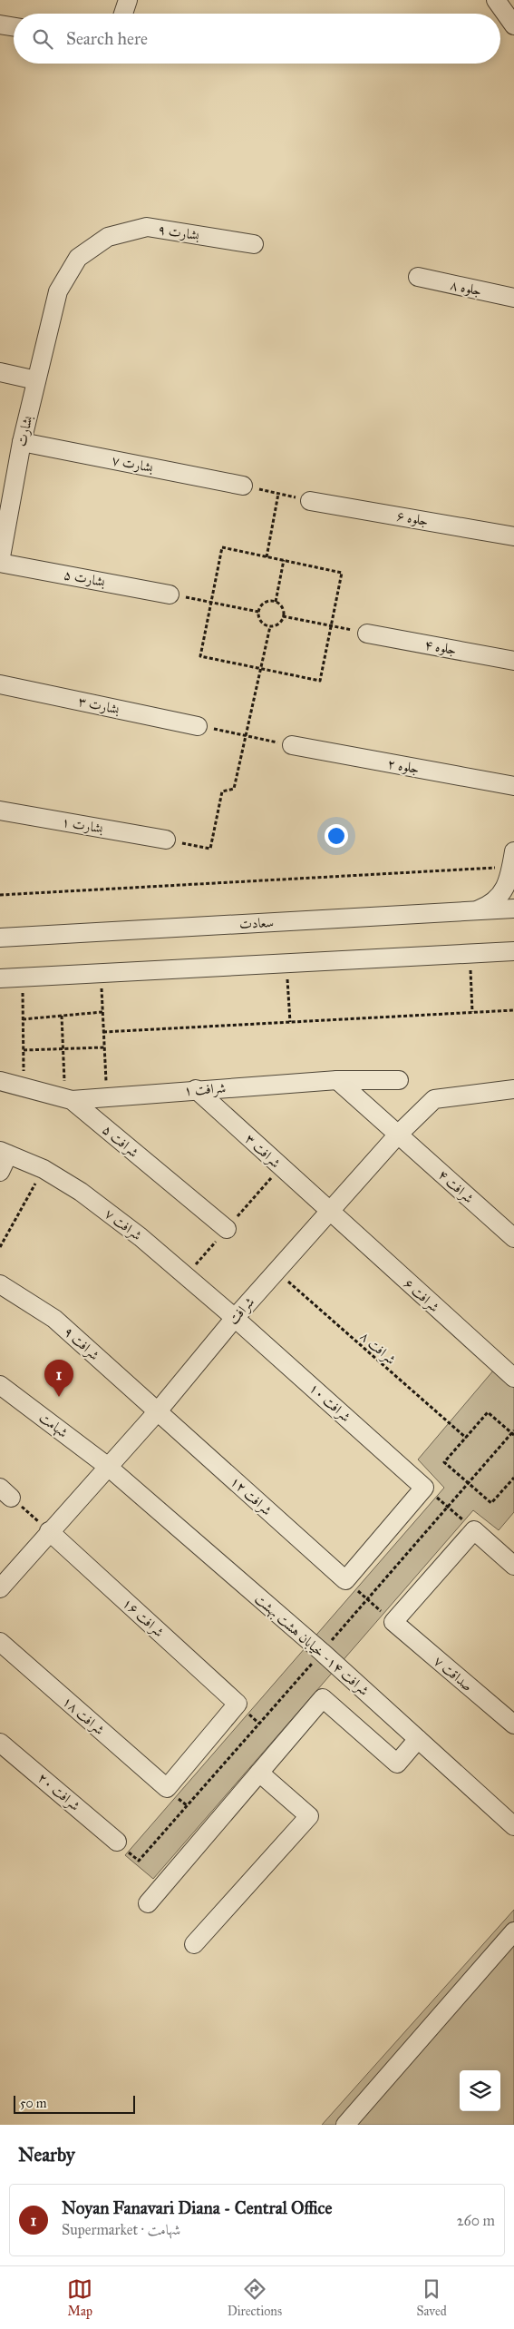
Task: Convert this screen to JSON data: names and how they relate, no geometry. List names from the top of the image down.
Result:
{
  "streets": {
    "street": [
      "بشارت ۹",
      "جلوه ۸",
      "بشارت",
      "بشارت ۷",
      "جلوه ۶",
      "بشارت ۵",
      "جلوه ۴",
      "بشارت ۳",
      "جلوه ۲",
      "بشارت ۱",
      "سعادت",
      "شرافت ۱",
      "شرافت ۵",
      "شرافت ۳",
      "شرافت ۴",
      "شرافت ۷",
      "شرافت ۶",
      "شرافت",
      "شرافت ۹",
      "شرافت ۱۰",
      "شهامت",
      "شرافت ۱۲",
      "شرافت ۱۶",
      "شرافت ۱۴- خیابان هشت بهشت",
      "صداقت ۷",
      "شرافت ۱۸",
      "شرافت ۲۰"
    ],
    "path": ["شرافت ۸"]
  },
  "crossings": [
    ["بشارت ۹", "بشارت"],
    ["بشارت", "بشارت ۷"],
    ["بشارت", "بشارت ۵"],
    ["شرافت ۱", "شرافت ۵"],
    ["شرافت ۱", "شرافت ۳"],
    ["شرافت ۳", "شرافت ۶"],
    ["شرافت ۳", "شرافت"],
    ["شرافت ۴", "شرافت"],
    ["شرافت ۷", "شرافت"],
    ["شرافت ۷", "شرافت ۱۰"],
    ["شرافت ۶", "شرافت"],
    ["شرافت", "شرافت ۹"],
    ["شرافت", "شرافت ۸"],
    ["شرافت", "شرافت ۱۰"],
    ["شرافت", "شهامت"],
    ["شرافت", "شرافت ۱۲"],
    ["شرافت", "شرافت ۱۶"],
    ["شرافت", "شرافت ۱۴- خیابان هشت بهشت"],
    ["شرافت ۹", "شرافت ۱۲"],
    ["شهامت", "شرافت ۱۴- خیابان هشت بهشت"],
    ["شرافت ۱۶", "شرافت ۱۸"]
  ],
  "scale_bar": "50 m",
  "page": {
    "search": "Search here",
    "pins": "1",
    "scale": "50 m",
    "heading": "Nearby",
    "list": [
      {
        "mark": "1",
        "name": "Noyan Fanavari Diana - Central Office",
        "note": "Supermarket · شهامت",
        "value": "260 m"
      }
    ],
    "nav": ["Map", "Directions", "Saved"]
  }
}
